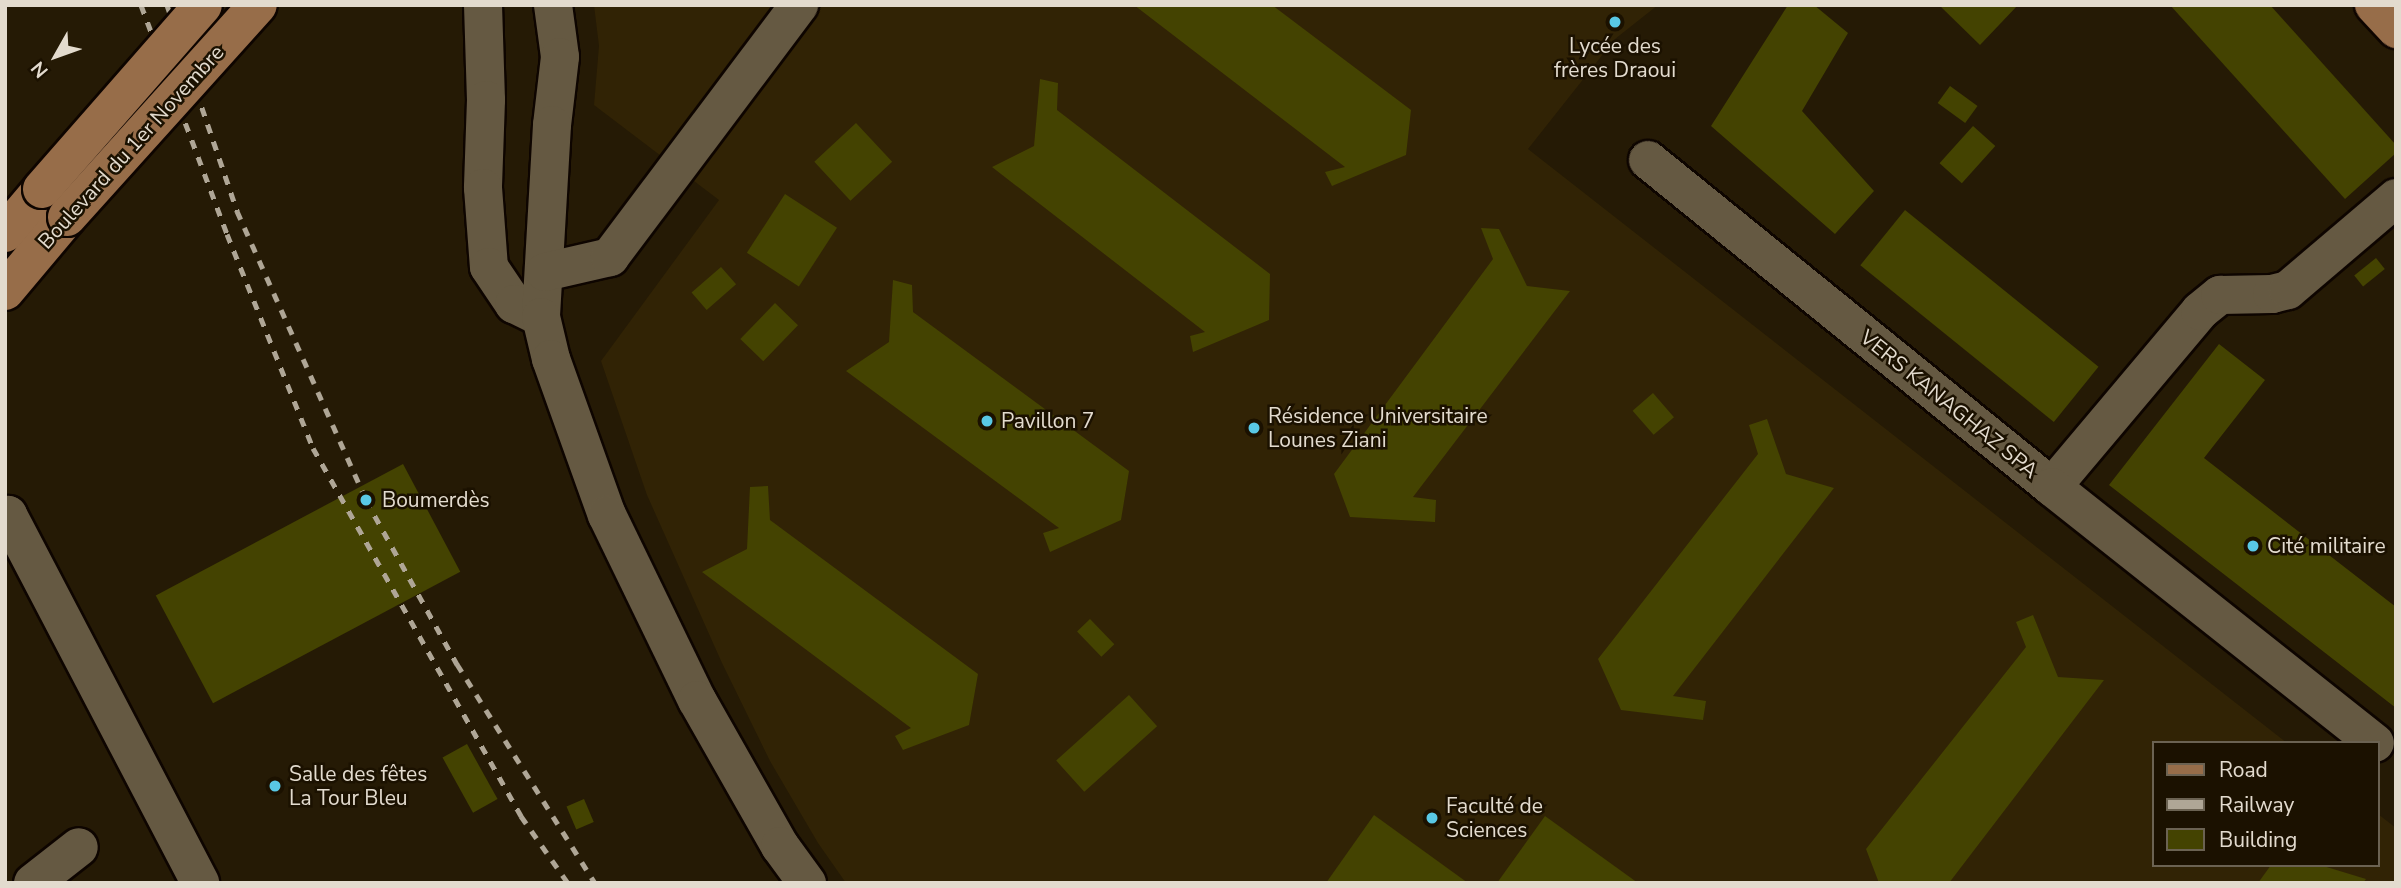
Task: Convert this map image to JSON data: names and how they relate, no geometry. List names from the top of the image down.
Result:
{
  "streets": {
    "main road": ["Boulevard du 1er Novembre"],
    "lane": ["VERS KANAGHAZ SPA"]
  },
  "places": [
    "Lycée des frères Draoui",
    "Pavillon 7",
    "Résidence Universitaire Lounes Ziani",
    "Boumerdès",
    "Cité militaire",
    "Salle des fêtes La Tour Bleu",
    "Faculté de Sciences"
  ],
  "legend": ["Road", "Railway", "Building"],
  "north": "bottom left"
}
